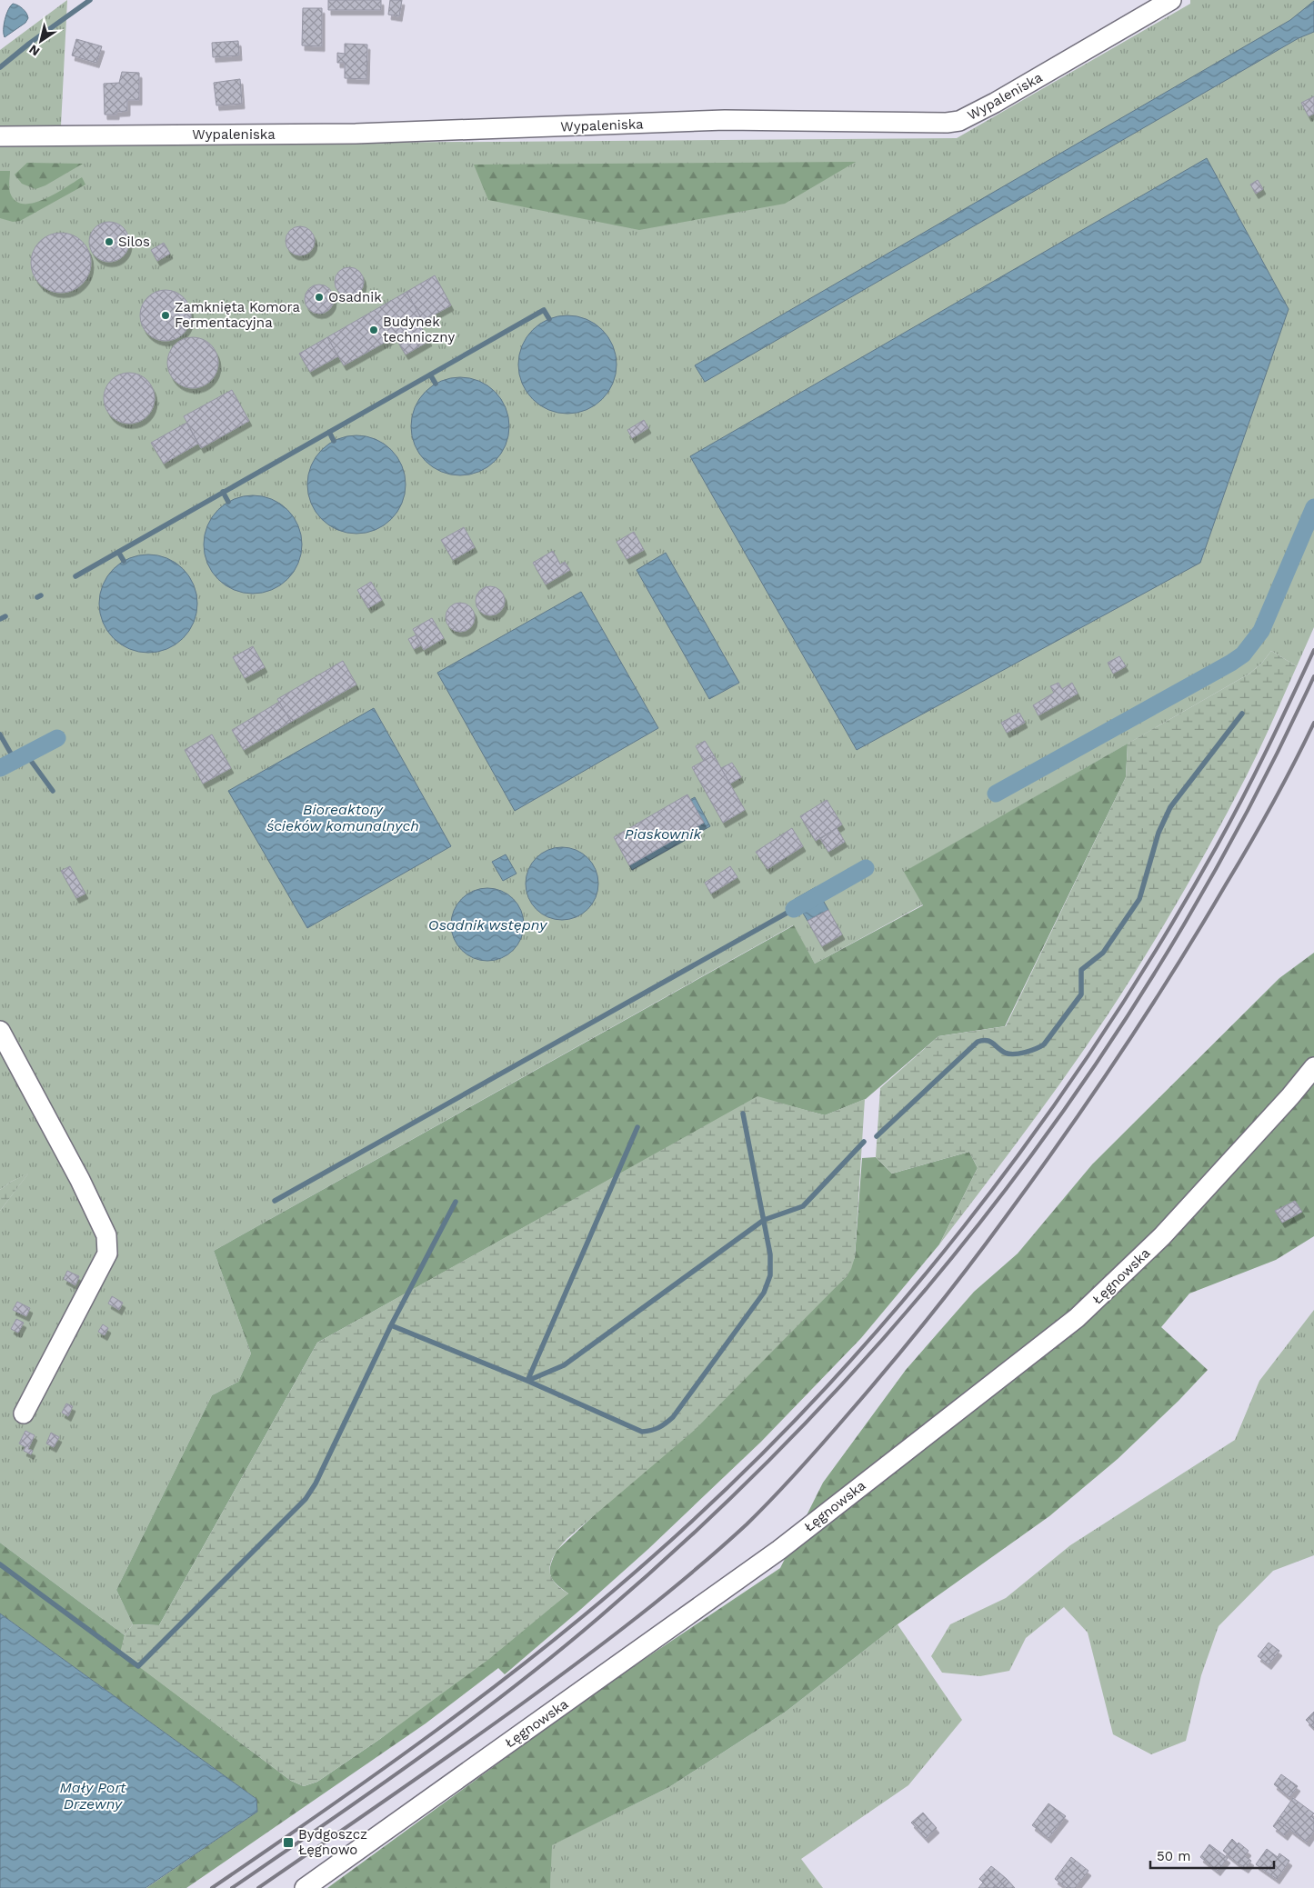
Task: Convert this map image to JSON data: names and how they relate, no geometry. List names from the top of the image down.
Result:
{
  "streets": {
    "street": ["Wypaleniska", "Łęgnowska"]
  },
  "water": [
    "Bioreaktory ścieków komunalnych",
    "Piaskownik",
    "Osadnik wstępny",
    "Mały Port Drzewny"
  ],
  "places": {
    "other": [
      "Silos",
      "Osadnik",
      "Zamknięta Komora Fermentacyjna",
      "Budynek techniczny"
    ],
    "transit": ["Bydgoszcz Łęgnowo"]
  },
  "scale_bar": "50 m",
  "north": "bottom left"
}
